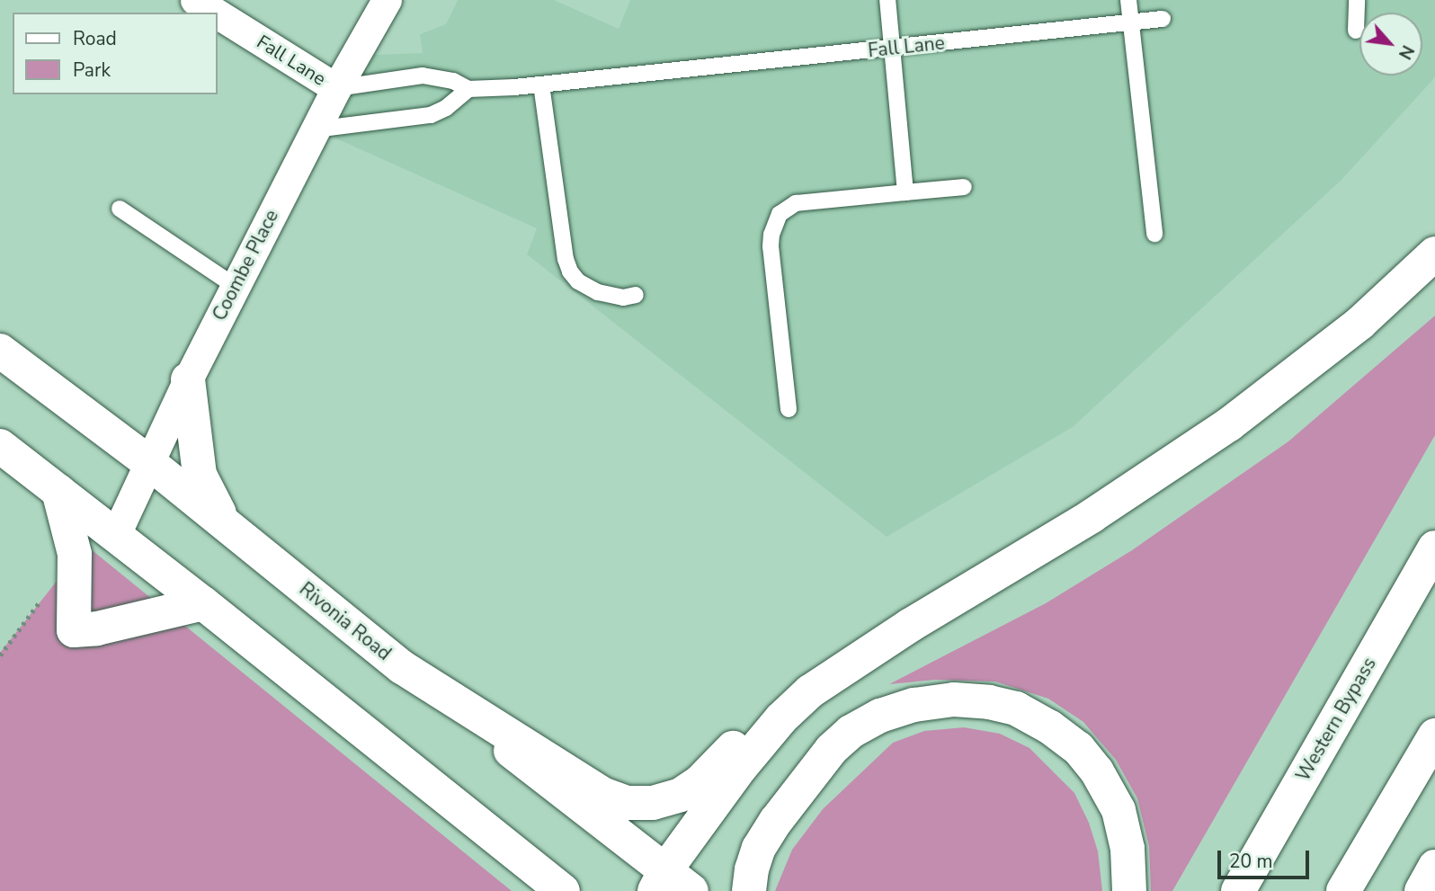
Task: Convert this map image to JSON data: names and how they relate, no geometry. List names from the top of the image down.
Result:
{
  "streets": {
    "main road": ["Rivonia Road", "Western Bypass"],
    "street": ["Fall Lane", "Coombe Place"]
  },
  "crossings": [
    ["Fall Lane", "Coombe Place"],
    ["Coombe Place", "Rivonia Road"]
  ],
  "legend": ["Road", "Park"],
  "scale_bar": "20 m",
  "north": "bottom right"
}
